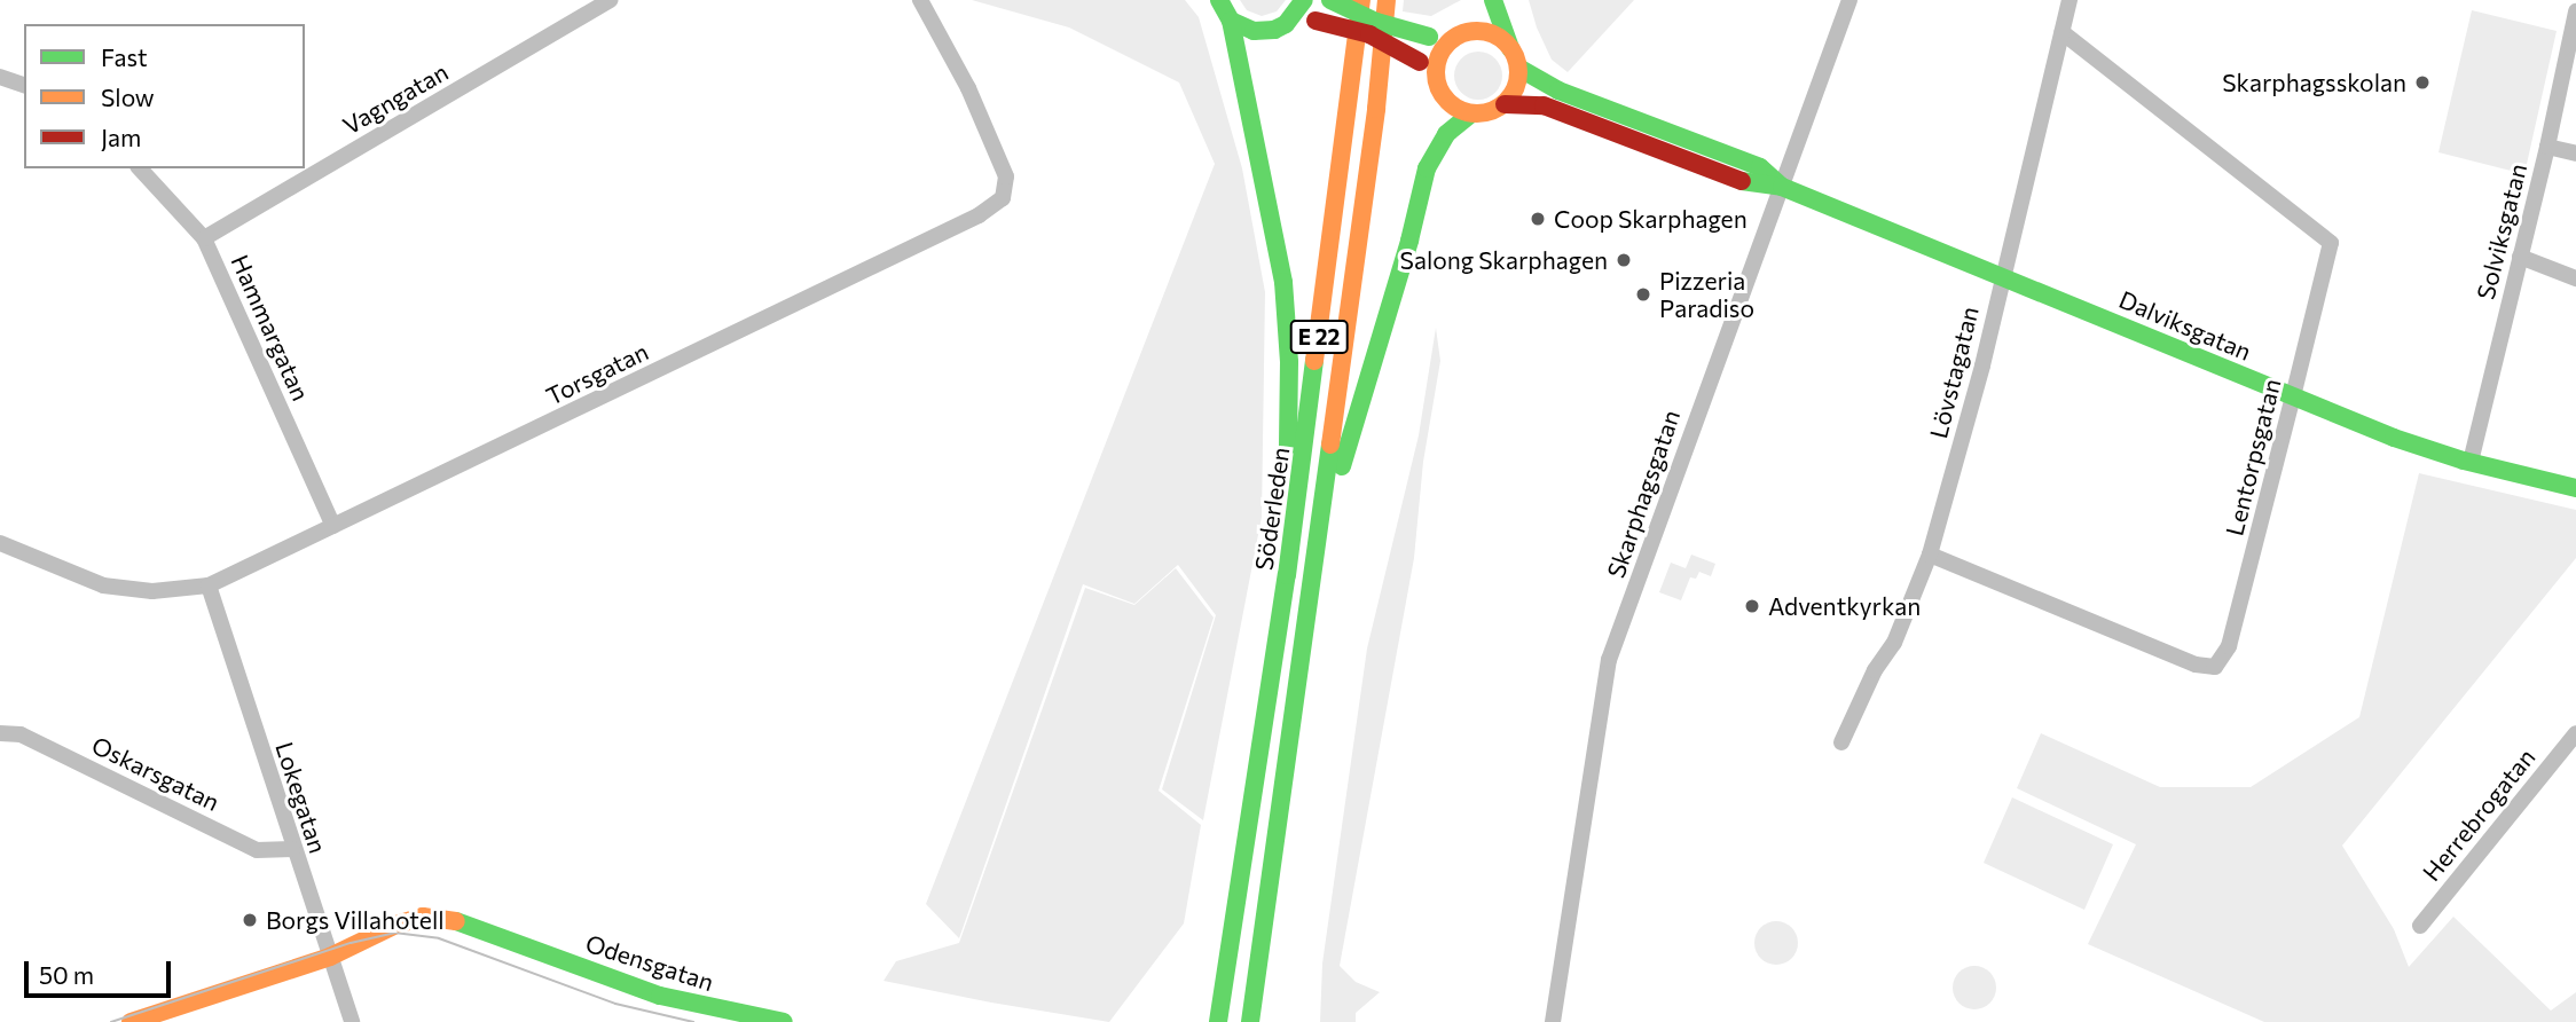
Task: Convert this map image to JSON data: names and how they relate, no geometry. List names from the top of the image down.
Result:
{
  "streets": {
    "main road": [
      "Dalviksgatan",
      "E 22",
      "Söderleden",
      "Odensgatan"
    ],
    "street": [
      "Vagngatan",
      "Solviksgatan",
      "Hammargatan",
      "Lövstagatan",
      "Torsgatan",
      "Lentorpsgatan",
      "Skarphagsgatan",
      "Oskarsgatan",
      "Lokegatan",
      "Herrebrogatan"
    ]
  },
  "crossings": [
    ["Vagngatan", "Hammargatan"],
    ["Solviksgatan", "Dalviksgatan"],
    ["Dalviksgatan", "Lövstagatan"],
    ["Dalviksgatan", "Lentorpsgatan"],
    ["Dalviksgatan", "Skarphagsgatan"],
    ["Hammargatan", "Torsgatan"],
    ["Lövstagatan", "Lentorpsgatan"],
    ["Torsgatan", "Lokegatan"],
    ["Oskarsgatan", "Lokegatan"],
    ["Lokegatan", "Odensgatan"]
  ],
  "places": [
    "Skarphagsskolan",
    "Coop Skarphagen",
    "Salong Skarphagen",
    "Pizzeria Paradiso",
    "Adventkyrkan",
    "Borgs Villahotell"
  ],
  "legend": ["Fast", "Slow", "Jam"],
  "scale_bar": "50 m"
}
